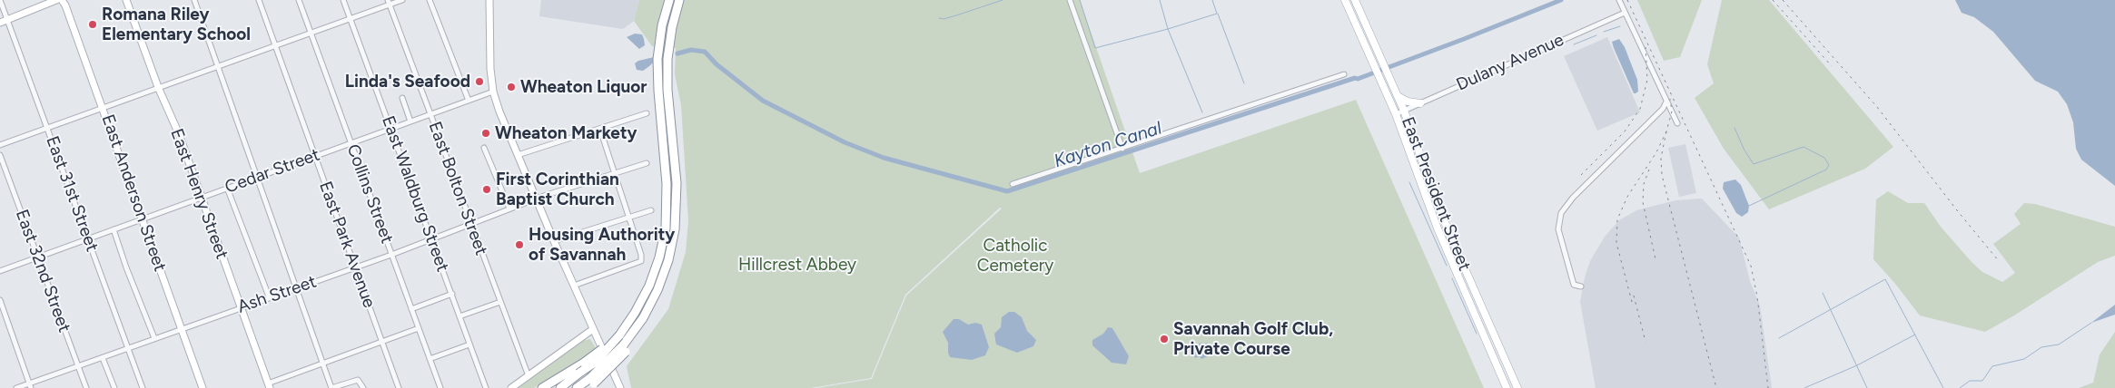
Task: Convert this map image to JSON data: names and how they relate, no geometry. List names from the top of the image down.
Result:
{
  "streets": {
    "main road": ["East Anderson Street", "East Henry Street", "East President Street"],
    "street": [
      "Dulany Avenue",
      "Cedar Street",
      "East Bolton Street",
      "East 31st Street",
      "Collins Street",
      "East Waldburg Street",
      "East Park Avenue",
      "East 32nd Street",
      "Ash Street"
    ]
  },
  "crossings": [
    ["Dulany Avenue", "East President Street"],
    ["Cedar Street", "East Bolton Street"],
    ["Cedar Street", "East Anderson Street"],
    ["Cedar Street", "East 31st Street"],
    ["Cedar Street", "East Henry Street"],
    ["Cedar Street", "Collins Street"],
    ["Cedar Street", "East Waldburg Street"],
    ["Cedar Street", "East Park Avenue"],
    ["Cedar Street", "East 32nd Street"],
    ["East Bolton Street", "Ash Street"],
    ["East Anderson Street", "Ash Street"],
    ["East 31st Street", "Ash Street"],
    ["East Henry Street", "Ash Street"],
    ["Collins Street", "Ash Street"],
    ["East Waldburg Street", "Ash Street"],
    ["East Park Avenue", "Ash Street"],
    ["East 32nd Street", "Ash Street"]
  ],
  "water": ["Kayton Canal"],
  "parks": ["Catholic Cemetery", "Hillcrest Abbey"],
  "places": [
    "Romana Riley Elementary School",
    "Linda's Seafood",
    "Wheaton Liquor",
    "Wheaton Markety",
    "First Corinthian Baptist Church",
    "Housing Authority of Savannah",
    "Savannah Golf Club, Private Course"
  ]
}
